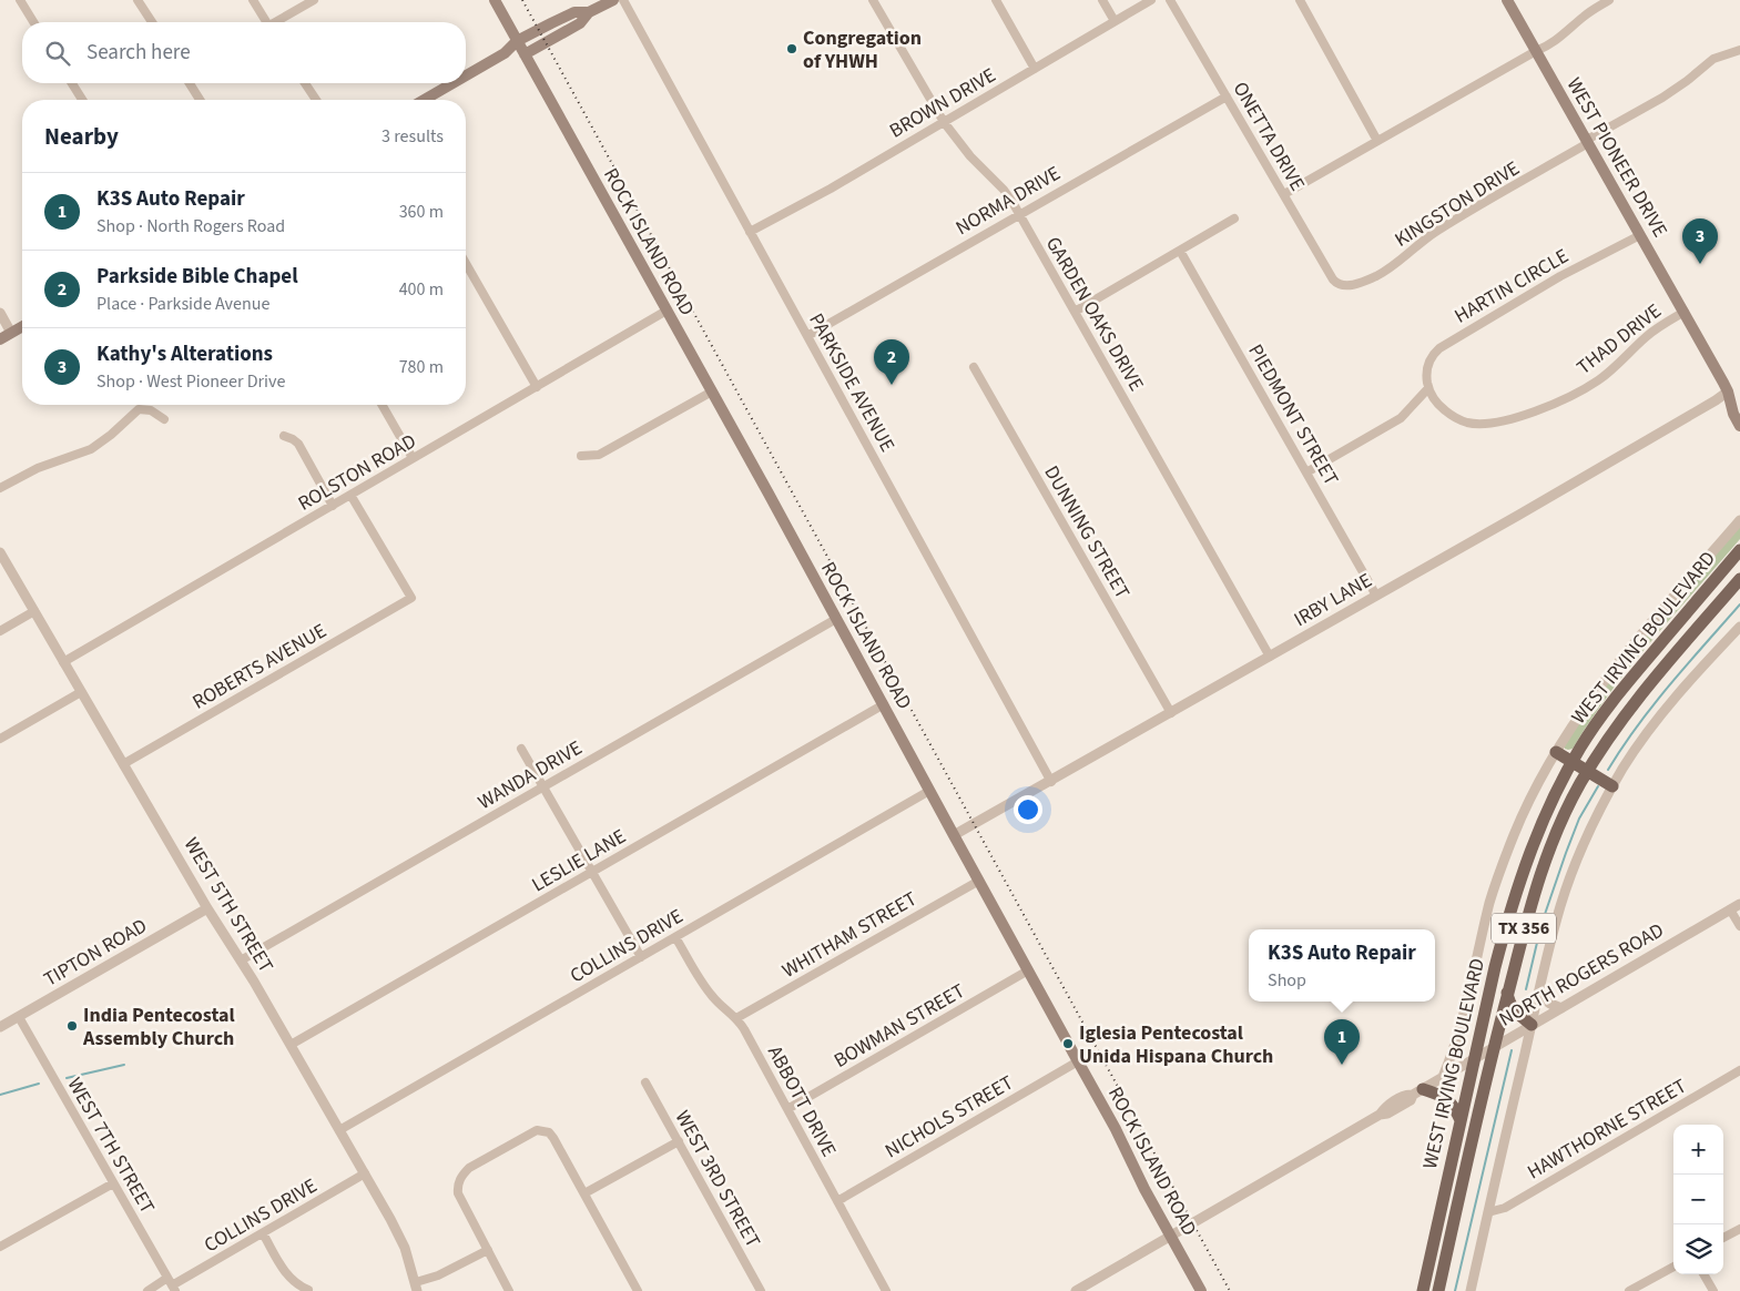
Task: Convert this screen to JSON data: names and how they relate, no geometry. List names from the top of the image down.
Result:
{
  "streets": {
    "main road": [
      "WEST PIONEER DRIVE",
      "ROCK ISLAND ROAD",
      "WEST IRVING BOULEVARD",
      "TX 356"
    ],
    "street": [
      "BROWN DRIVE",
      "ONETTA DRIVE",
      "NORMA DRIVE",
      "KINGSTON DRIVE",
      "HARTIN CIRCLE",
      "GARDEN OAKS DRIVE",
      "THAD DRIVE",
      "PARKSIDE AVENUE",
      "PIEDMONT STREET",
      "ROLSTON ROAD",
      "DUNNING STREET",
      "IRBY LANE",
      "ROBERTS AVENUE",
      "WANDA DRIVE",
      "LESLIE LANE",
      "WEST 5TH STREET",
      "WHITHAM STREET",
      "COLLINS DRIVE",
      "TIPTON ROAD",
      "NORTH ROGERS ROAD",
      "BOWMAN STREET",
      "ABBOTT DRIVE",
      "NICHOLS STREET",
      "HAWTHORNE STREET",
      "WEST 7TH STREET",
      "WEST 3RD STREET"
    ]
  },
  "crossings": [
    ["BROWN DRIVE", "GARDEN OAKS DRIVE"],
    ["BROWN DRIVE", "PARKSIDE AVENUE"],
    ["ONETTA DRIVE", "NORMA DRIVE"],
    ["ONETTA DRIVE", "KINGSTON DRIVE"],
    ["WEST PIONEER DRIVE", "KINGSTON DRIVE"],
    ["WEST PIONEER DRIVE", "HARTIN CIRCLE"],
    ["WEST PIONEER DRIVE", "THAD DRIVE"],
    ["WEST PIONEER DRIVE", "IRBY LANE"],
    ["NORMA DRIVE", "GARDEN OAKS DRIVE"],
    ["NORMA DRIVE", "PARKSIDE AVENUE"],
    ["ROCK ISLAND ROAD", "ROLSTON ROAD"],
    ["ROCK ISLAND ROAD", "IRBY LANE"],
    ["ROCK ISLAND ROAD", "WANDA DRIVE"],
    ["ROCK ISLAND ROAD", "LESLIE LANE"],
    ["ROCK ISLAND ROAD", "WHITHAM STREET"],
    ["ROCK ISLAND ROAD", "COLLINS DRIVE"],
    ["ROCK ISLAND ROAD", "NORTH ROGERS ROAD"],
    ["ROCK ISLAND ROAD", "BOWMAN STREET"],
    ["ROCK ISLAND ROAD", "NICHOLS STREET"],
    ["HARTIN CIRCLE", "THAD DRIVE"],
    ["GARDEN OAKS DRIVE", "IRBY LANE"],
    ["PARKSIDE AVENUE", "IRBY LANE"],
    ["PIEDMONT STREET", "IRBY LANE"],
    ["ROLSTON ROAD", "ROBERTS AVENUE"],
    ["ROLSTON ROAD", "WEST 5TH STREET"],
    ["DUNNING STREET", "IRBY LANE"],
    ["WEST IRVING BOULEVARD", "NORTH ROGERS ROAD"],
    ["ROBERTS AVENUE", "WEST 5TH STREET"],
    ["WANDA DRIVE", "WEST 5TH STREET"],
    ["LESLIE LANE", "WEST 5TH STREET"],
    ["WEST 5TH STREET", "COLLINS DRIVE"],
    ["WEST 5TH STREET", "TIPTON ROAD"],
    ["WHITHAM STREET", "ABBOTT DRIVE"],
    ["COLLINS DRIVE", "ABBOTT DRIVE"],
    ["COLLINS DRIVE", "WEST 7TH STREET"],
    ["TIPTON ROAD", "WEST 7TH STREET"],
    ["BOWMAN STREET", "ABBOTT DRIVE"],
    ["ABBOTT DRIVE", "NICHOLS STREET"]
  ],
  "places": ["Congregation of YHWH", "India Pentecostal Assembly Church", "Iglesia Pentecostal Unida Hispana Church"],
  "page": {
    "search": "Search here",
    "heading": ["Nearby", "3 results"],
    "list": [
      {
        "mark": "1",
        "name": "K3S Auto Repair",
        "note": "Shop · North Rogers Road",
        "value": "360 m"
      },
      {
        "mark": "2",
        "name": "Parkside Bible Chapel",
        "note": "Place · Parkside Avenue",
        "value": "400 m"
      },
      {
        "mark": "3",
        "name": "Kathy's Alterations",
        "note": "Shop · West Pioneer Drive",
        "value": "780 m"
      }
    ],
    "pins": ["3", "2", "1"],
    "popup": ["K3S Auto Repair", "Shop"],
    "map_buttons": ["+", "−"]
  }
}
